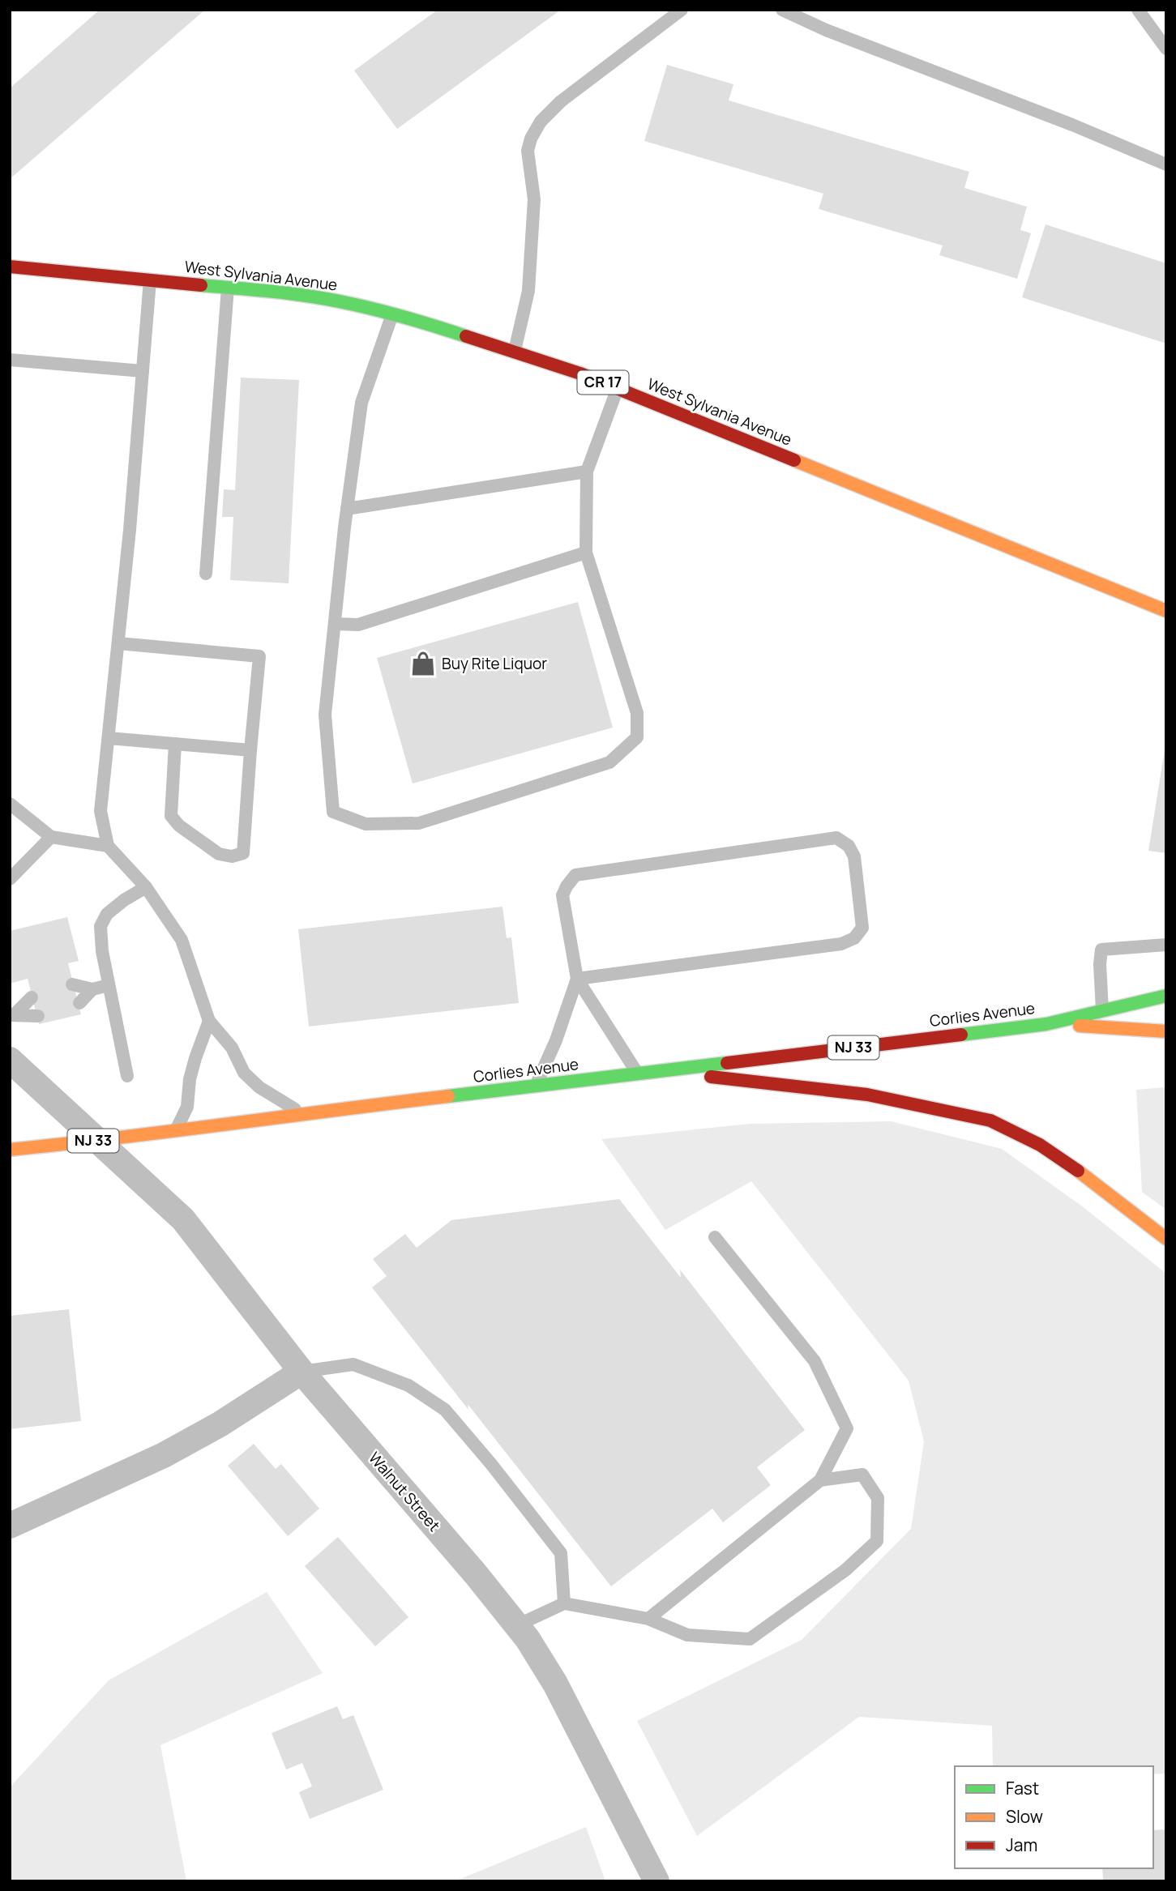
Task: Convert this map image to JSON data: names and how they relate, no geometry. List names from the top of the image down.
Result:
{
  "streets": {
    "main road": [
      "West Sylvania Avenue",
      "CR 17",
      "Corlies Avenue",
      "NJ 33"
    ],
    "street": ["Walnut Street"]
  },
  "crossings": [
    ["Corlies Avenue", "NJ 33"],
    ["Corlies Avenue", "Walnut Street"]
  ],
  "places": {
    "shop": ["Buy Rite Liquor"]
  },
  "legend": ["Fast", "Slow", "Jam"]
}
